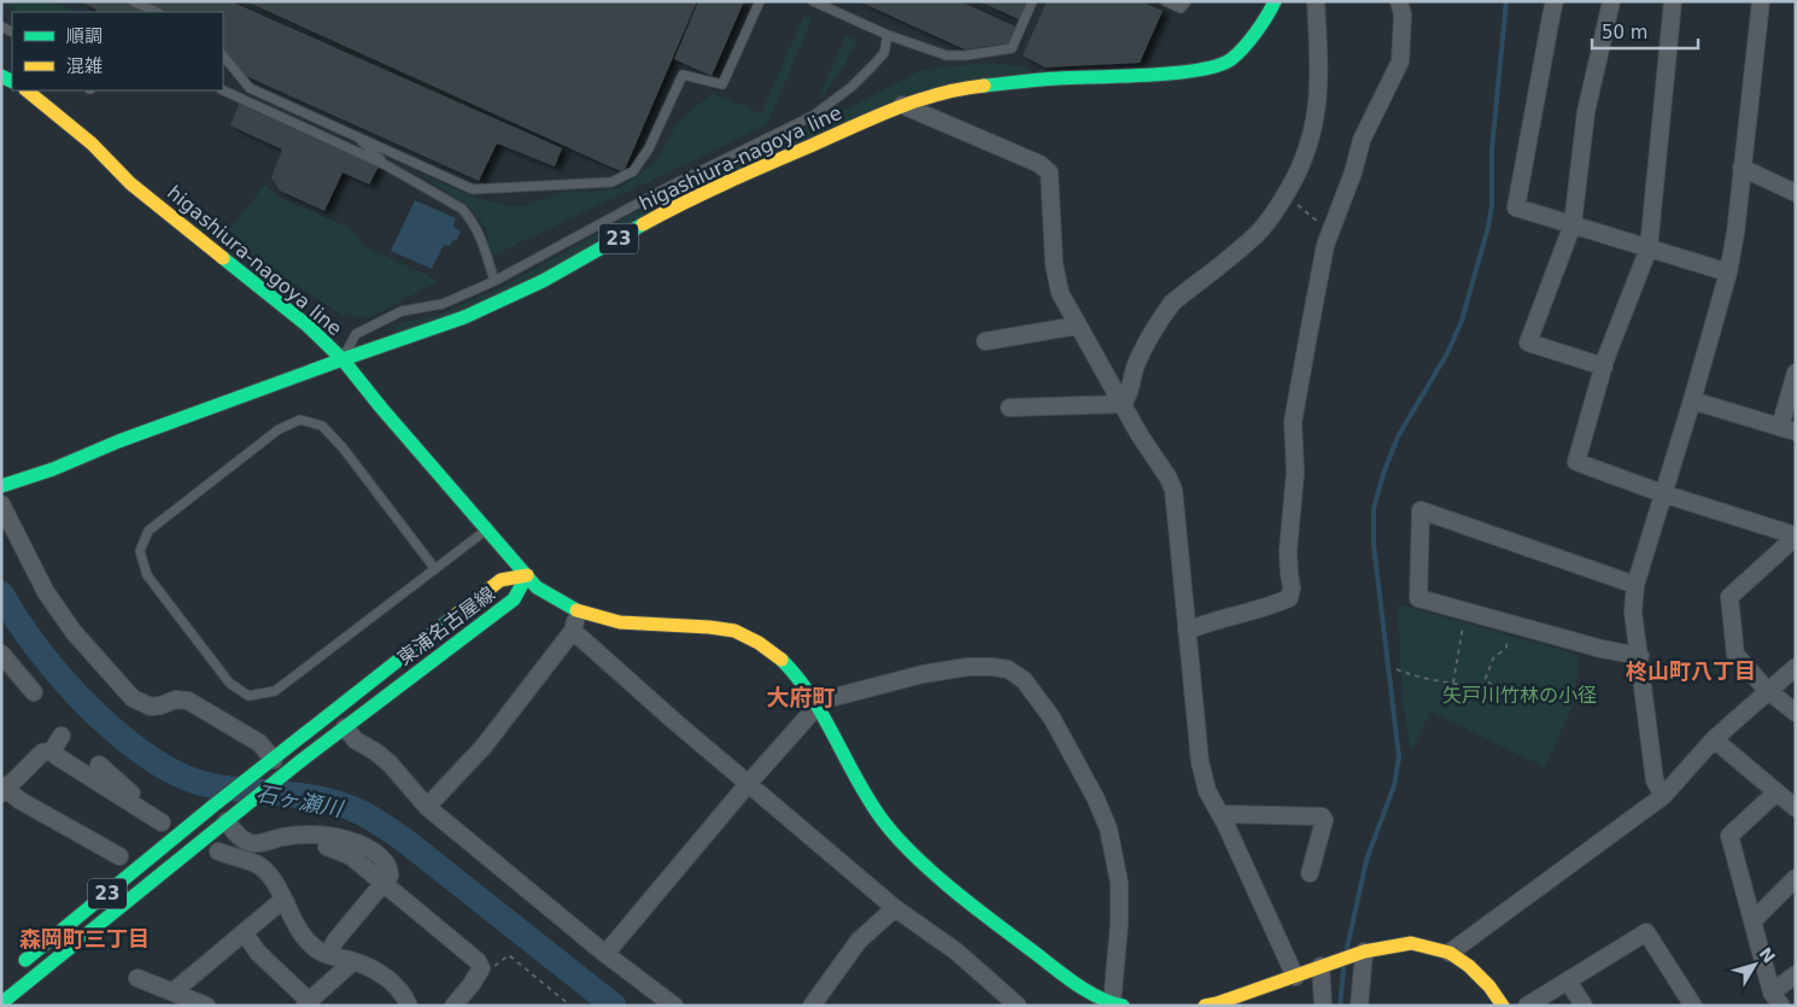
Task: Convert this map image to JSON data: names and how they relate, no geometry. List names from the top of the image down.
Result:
{
  "streets": {
    "main road": ["higashiura-nagoya line", "23", "東浦名古屋線"]
  },
  "districts": ["柊山町八丁目", "大府町", "森岡町三丁目"],
  "water": ["石ヶ瀬川"],
  "parks": ["矢戸川竹林の小径"],
  "legend": ["順調", "混雑"],
  "scale_bar": "50 m",
  "north": "top right"
}
